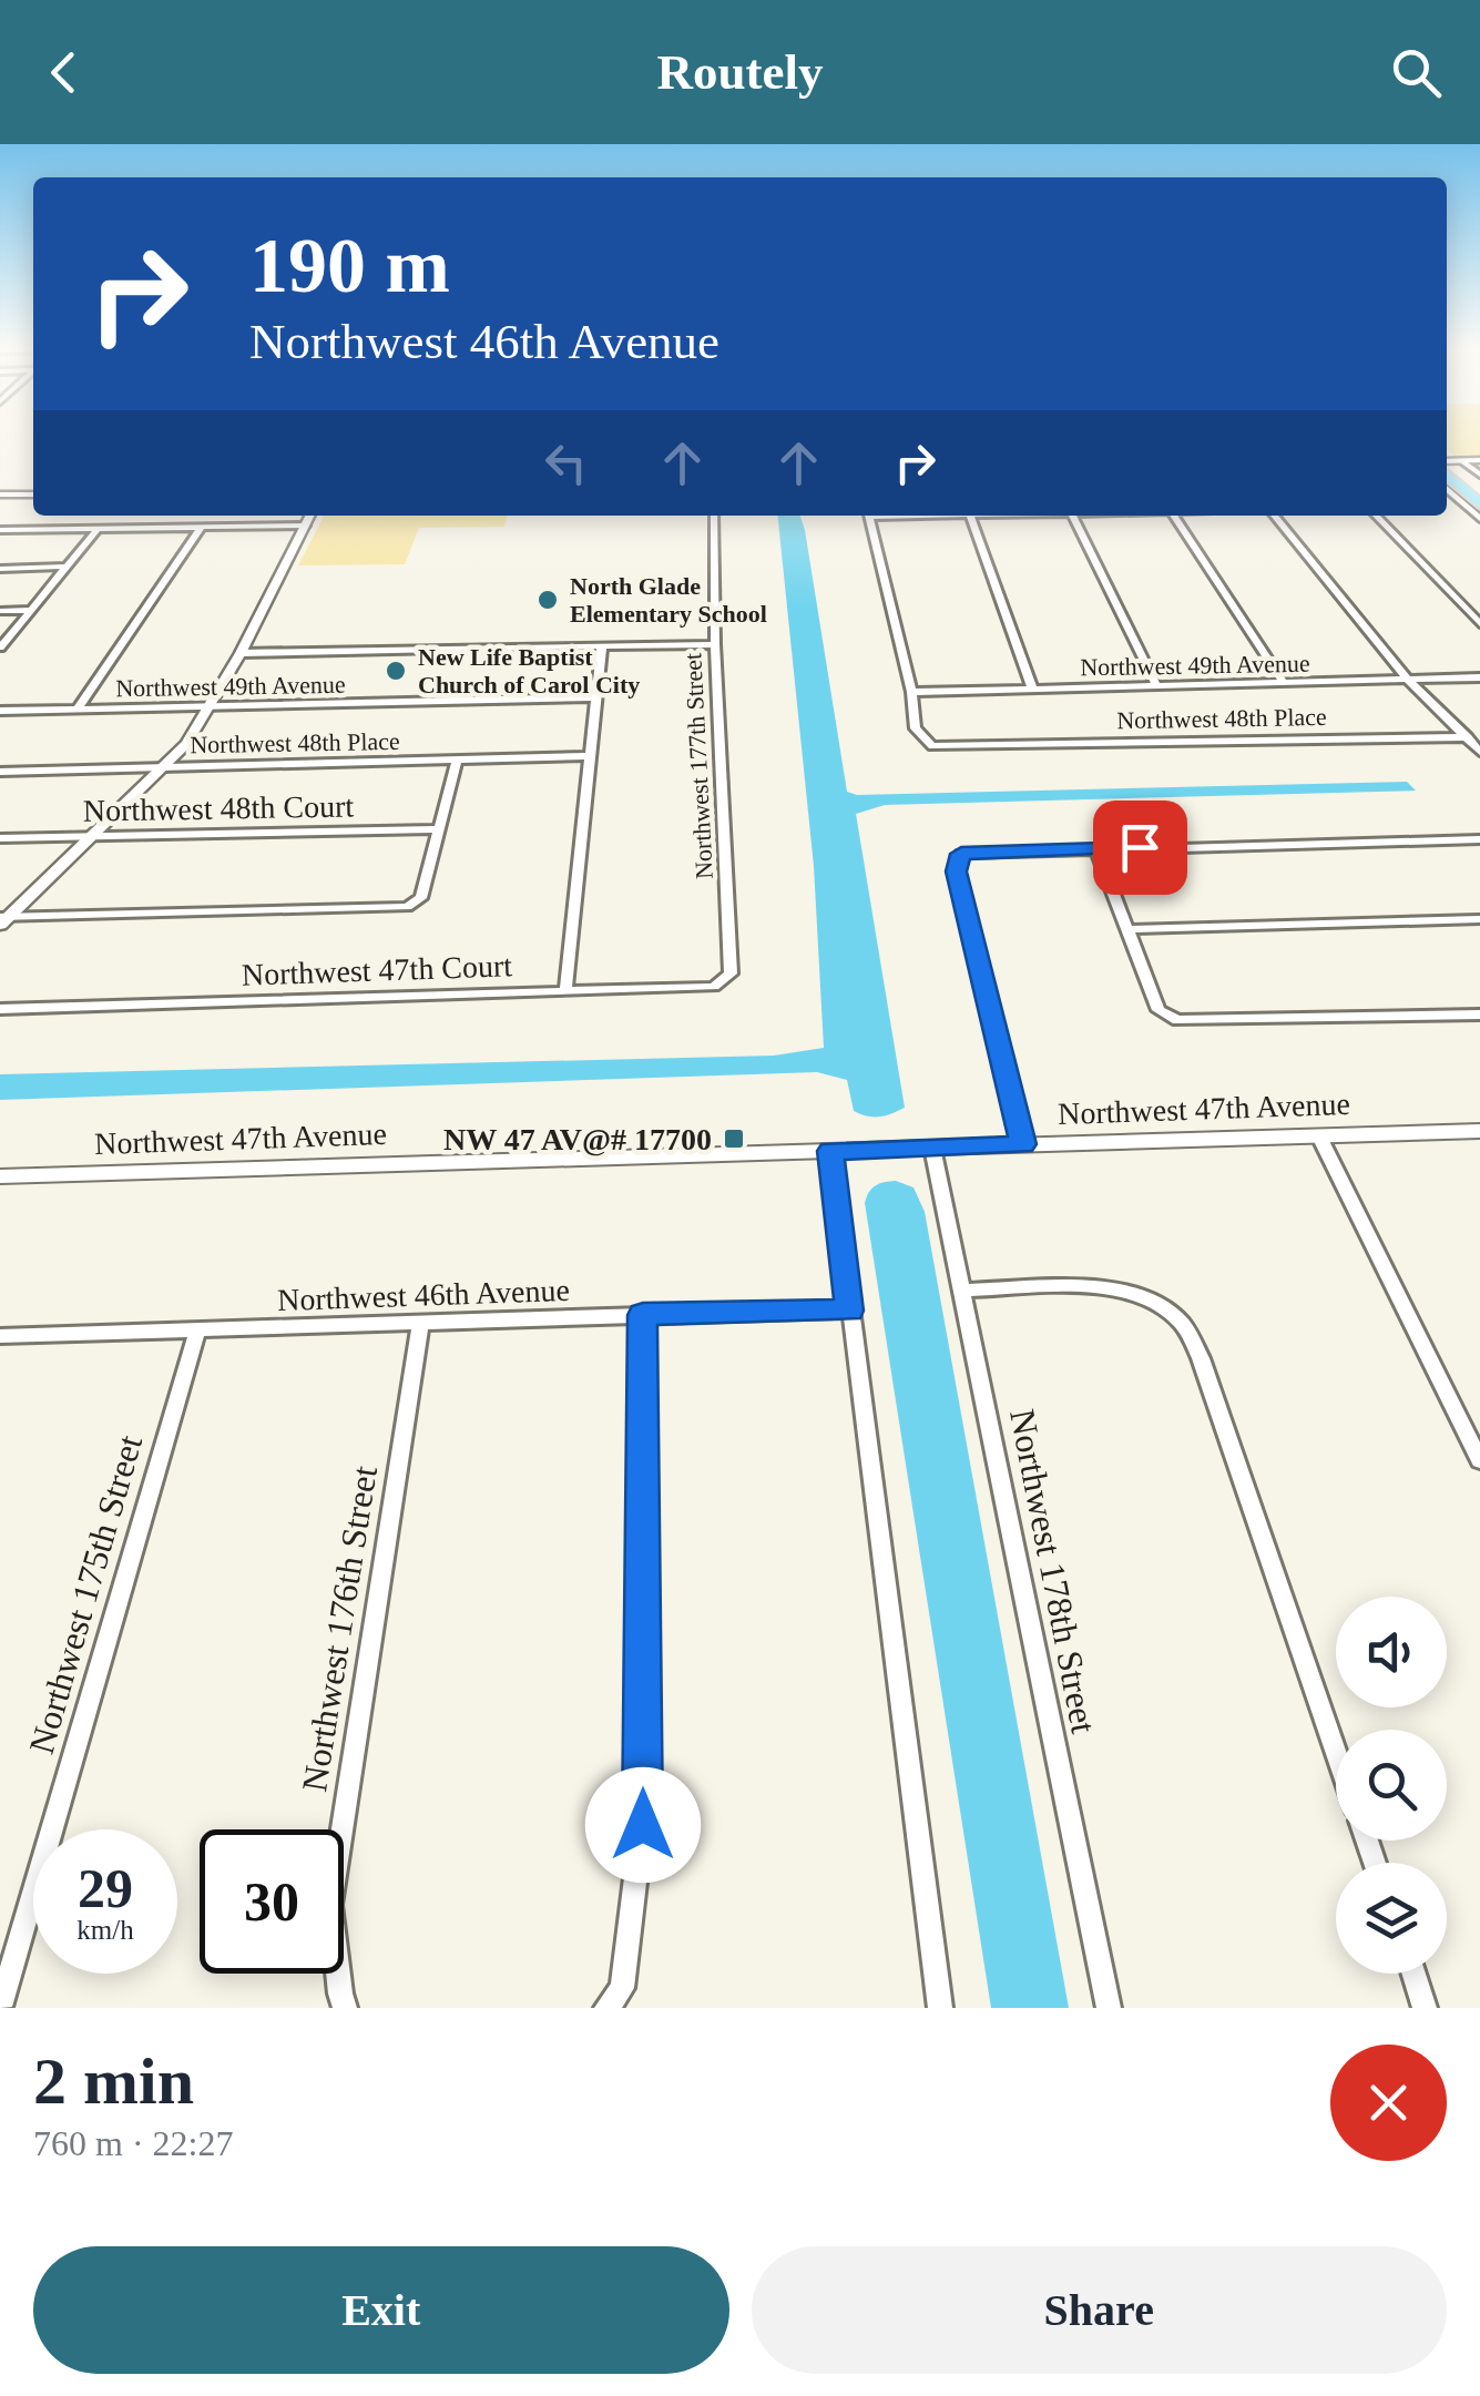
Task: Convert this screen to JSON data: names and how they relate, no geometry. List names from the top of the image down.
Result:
{
  "streets": {
    "main road": ["Northwest 47th Avenue"],
    "street": [
      "Northwest 49th Avenue",
      "Northwest 48th Place",
      "Northwest 177th Street",
      "Northwest 48th Court",
      "Northwest 47th Court",
      "Northwest 46th Avenue",
      "Northwest 178th Street",
      "Northwest 175th Street",
      "Northwest 176th Street"
    ]
  },
  "crossings": [
    ["Northwest 49th Avenue", "Northwest 48th Place"],
    ["Northwest 177th Street", "Northwest 47th Court"],
    ["Northwest 47th Avenue", "Northwest 178th Street"],
    ["Northwest 46th Avenue", "Northwest 175th Street"],
    ["Northwest 46th Avenue", "Northwest 176th Street"]
  ],
  "places": {
    "other": ["North Glade Elementary School", "New Life Baptist Church of Carol City"],
    "transit": ["NW 47 AV@# 17700"]
  },
  "page": {
    "header": "Routely",
    "turn": ["190 m", "Northwest 46th Avenue"],
    "speed": "29 km/h",
    "limit": "30",
    "heading": ["2 min", "760 m · 22:27"],
    "buttons": ["Exit", "Share"]
  }
}
